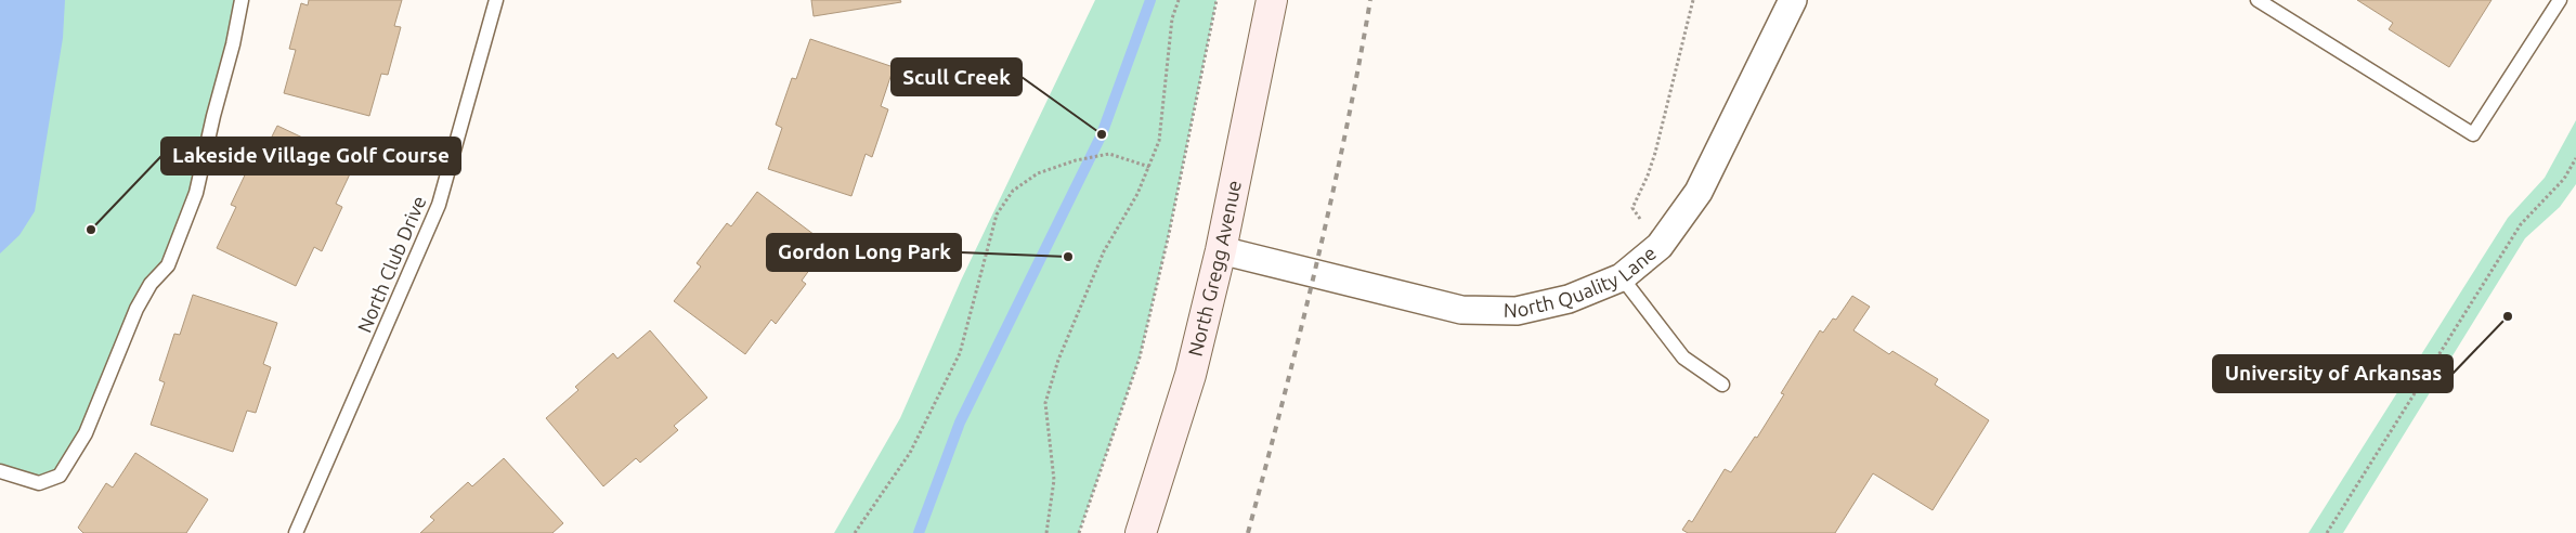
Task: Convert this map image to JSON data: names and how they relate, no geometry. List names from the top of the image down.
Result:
{
  "streets": {
    "main road": ["North Gregg Avenue"],
    "street": ["North Quality Lane"],
    "lane": ["North Club Drive"]
  },
  "crossings": [
    ["North Gregg Avenue", "North Quality Lane"]
  ],
  "places": [
    "Scull Creek",
    "Lakeside Village Golf Course",
    "Gordon Long Park",
    "University of Arkansas"
  ]
}
